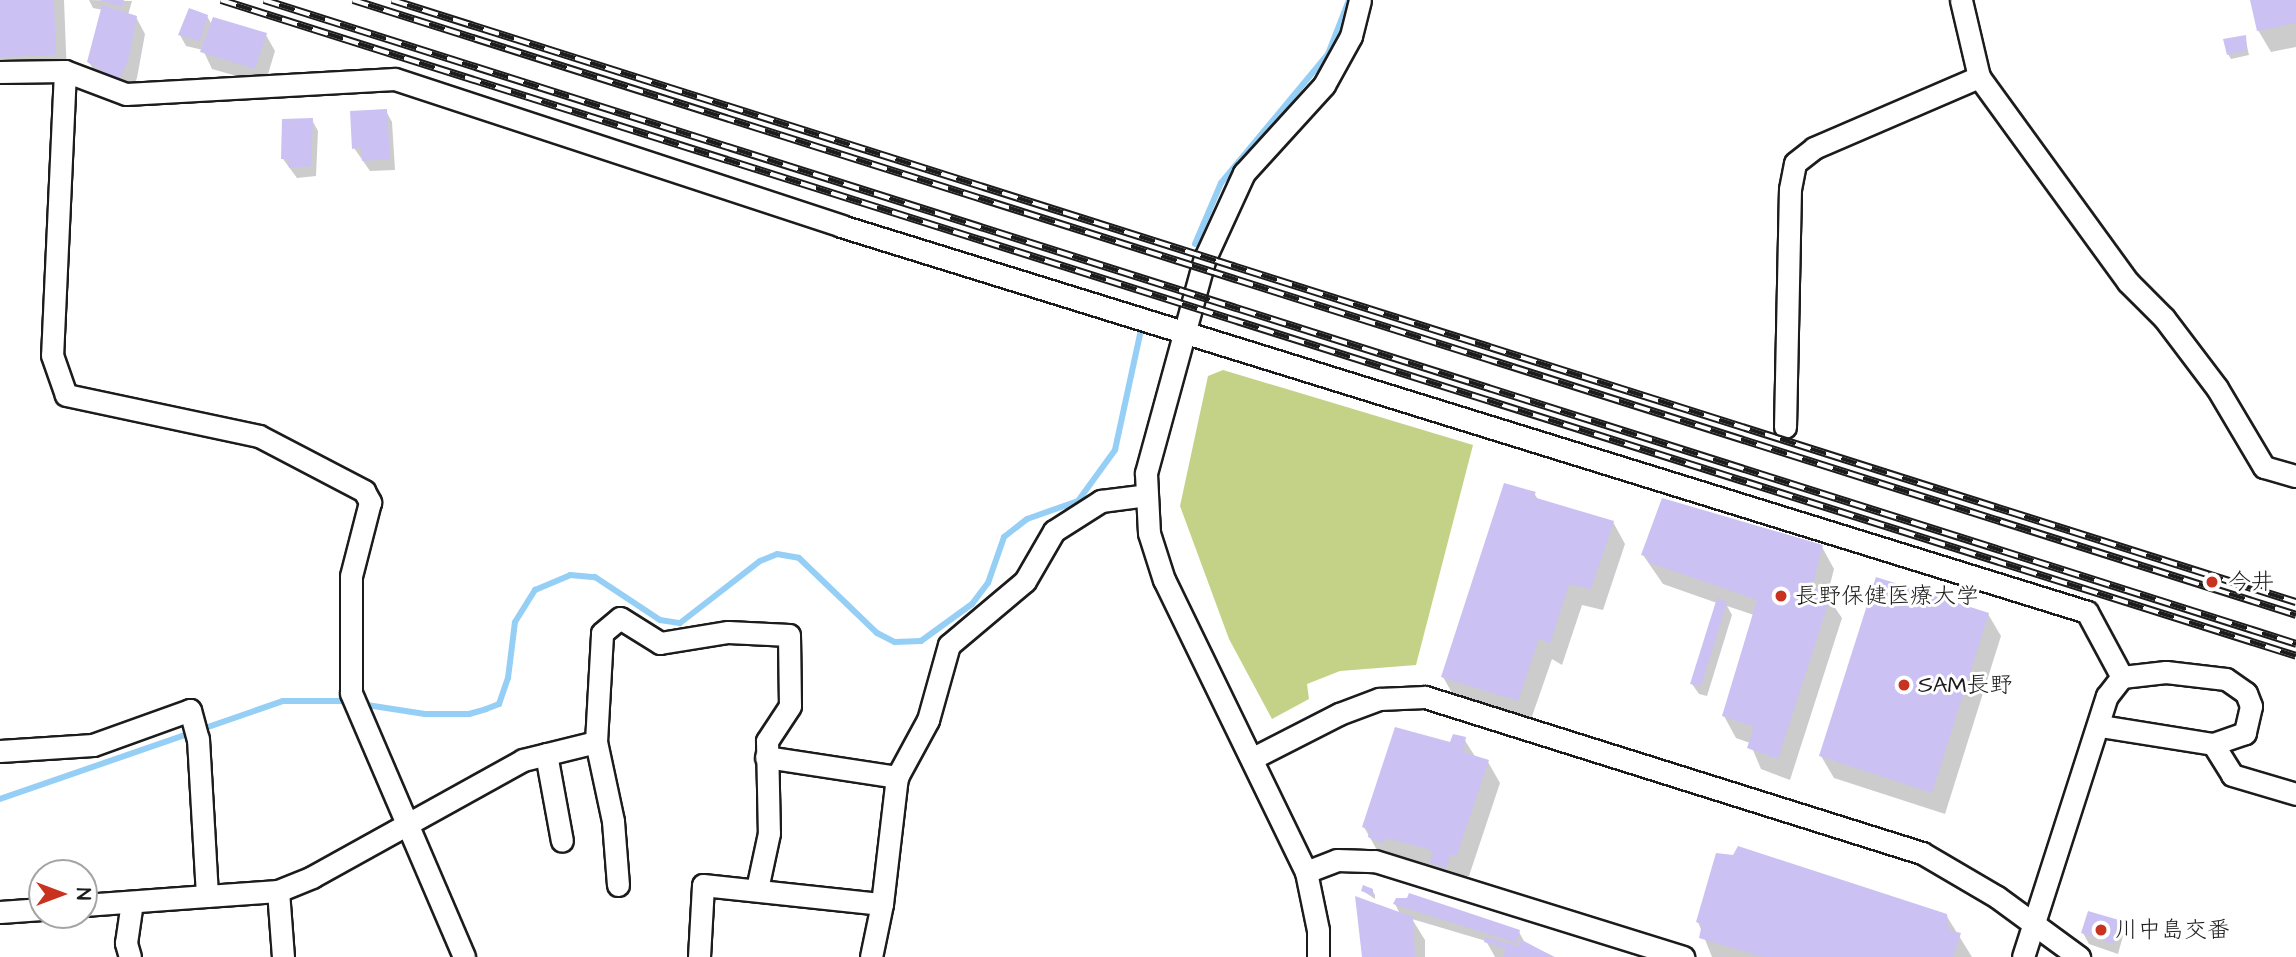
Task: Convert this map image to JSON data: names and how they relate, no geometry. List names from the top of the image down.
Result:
{
  "places": [
    "今井",
    "長野保健医療大学",
    "SAM長野",
    "川中島交番"
  ],
  "north": "right"
}
